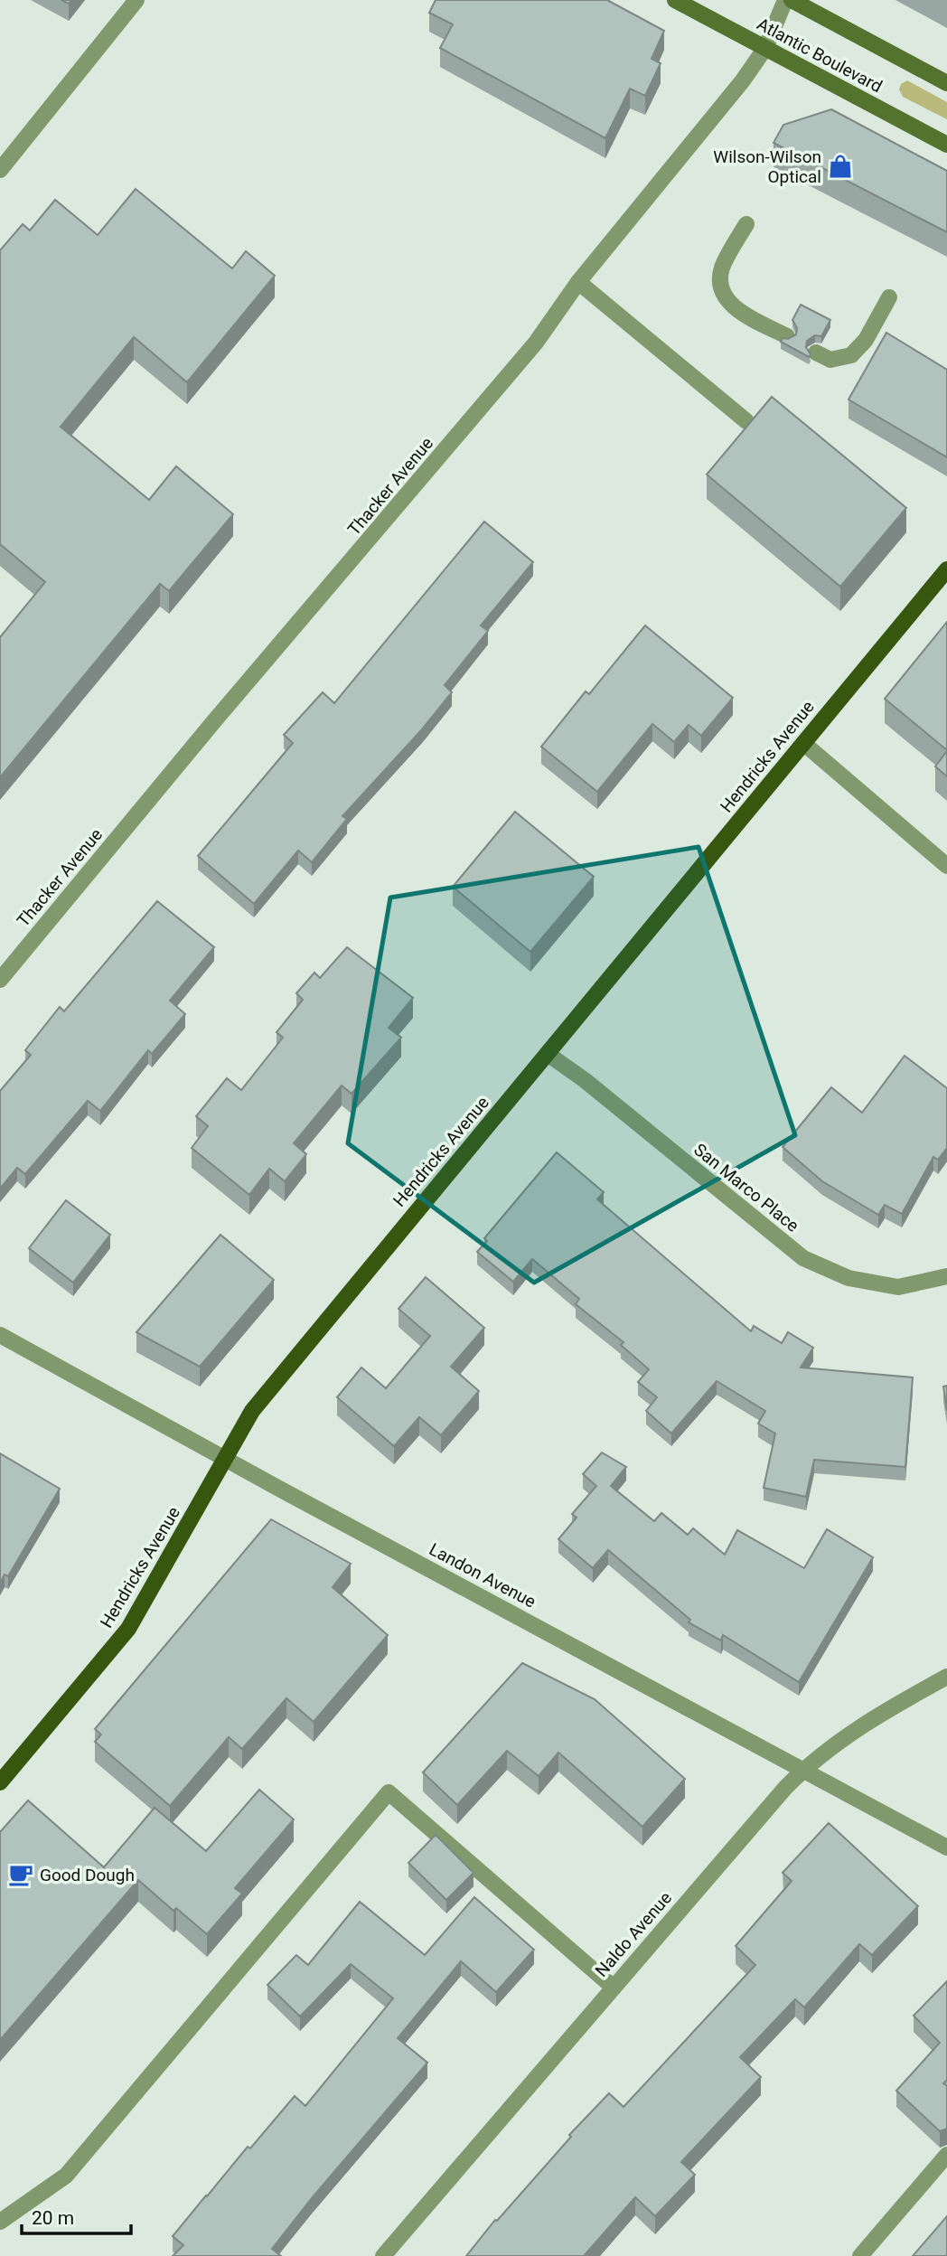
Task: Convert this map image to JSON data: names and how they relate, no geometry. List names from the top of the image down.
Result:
{
  "streets": {
    "main road": ["Atlantic Boulevard", "Hendricks Avenue"],
    "street": [
      "Thacker Avenue",
      "San Marco Place",
      "Landon Avenue",
      "Naldo Avenue"
    ]
  },
  "crossings": [
    ["Atlantic Boulevard", "Thacker Avenue"],
    ["Hendricks Avenue", "San Marco Place"],
    ["Hendricks Avenue", "Landon Avenue"],
    ["Landon Avenue", "Naldo Avenue"]
  ],
  "places": {
    "shop": ["Wilson-Wilson Optical"],
    "cafe": ["Good Dough"]
  },
  "scale_bar": "20 m"
}
